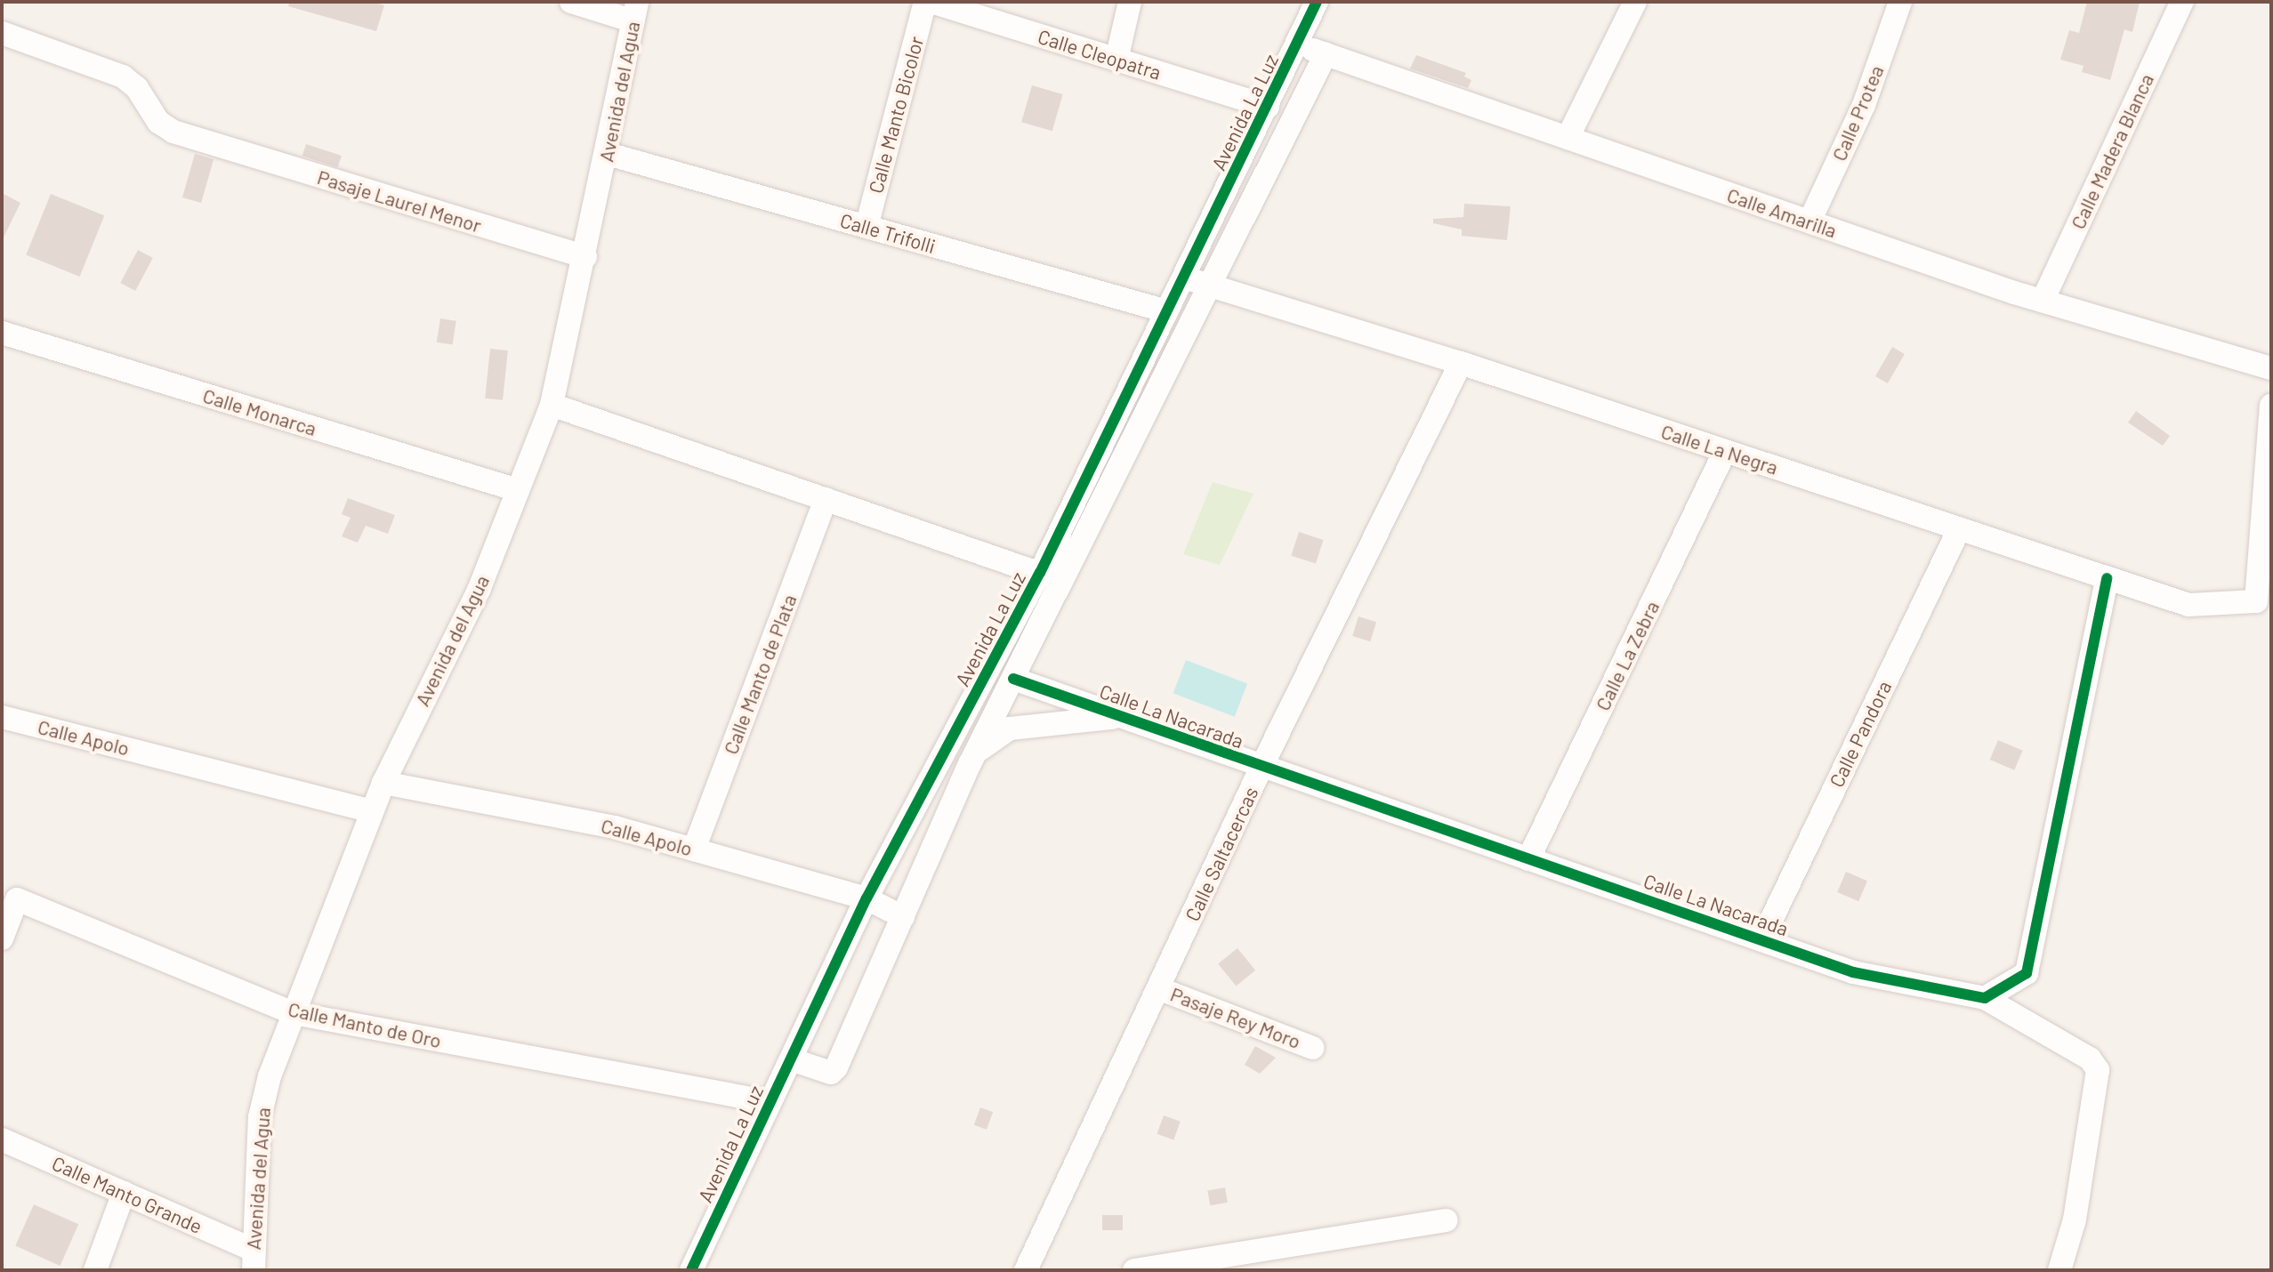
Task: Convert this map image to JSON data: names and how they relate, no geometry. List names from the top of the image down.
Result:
{
  "streets": {
    "street": [
      "Calle Cleopatra",
      "Avenida del Agua",
      "Avenida La Luz",
      "Calle Protea",
      "Calle Manto Bicolor",
      "Calle Madera Blanca",
      "Pasaje Laurel Menor",
      "Calle Amarilla",
      "Calle Trifolli",
      "Calle Monarca",
      "Calle La Negra",
      "Calle La Zebra",
      "Calle Manto de Plata",
      "Calle La Nacarada",
      "Calle Pandora",
      "Calle Apolo",
      "Calle Saltacercas",
      "Pasaje Rey Moro",
      "Calle Manto de Oro",
      "Calle Manto Grande"
    ]
  },
  "crossings": [
    ["Calle Cleopatra", "Avenida La Luz"],
    ["Avenida del Agua", "Pasaje Laurel Menor"],
    ["Avenida del Agua", "Calle Trifolli"],
    ["Avenida del Agua", "Calle Monarca"],
    ["Avenida del Agua", "Calle Apolo"],
    ["Avenida del Agua", "Calle Manto de Oro"],
    ["Avenida del Agua", "Calle Manto Grande"],
    ["Avenida La Luz", "Calle Amarilla"],
    ["Avenida La Luz", "Calle Trifolli"],
    ["Avenida La Luz", "Calle La Negra"],
    ["Avenida La Luz", "Calle Apolo"],
    ["Avenida La Luz", "Calle Manto de Oro"],
    ["Calle Protea", "Calle Amarilla"],
    ["Calle Manto Bicolor", "Calle Trifolli"],
    ["Calle Madera Blanca", "Calle Amarilla"],
    ["Calle La Negra", "Calle La Zebra"],
    ["Calle La Negra", "Calle Pandora"],
    ["Calle La Negra", "Calle Saltacercas"],
    ["Calle La Zebra", "Calle La Nacarada"],
    ["Calle Manto de Plata", "Calle Apolo"],
    ["Calle La Nacarada", "Calle Pandora"],
    ["Calle La Nacarada", "Calle Saltacercas"],
    ["Calle Saltacercas", "Pasaje Rey Moro"]
  ]
}
